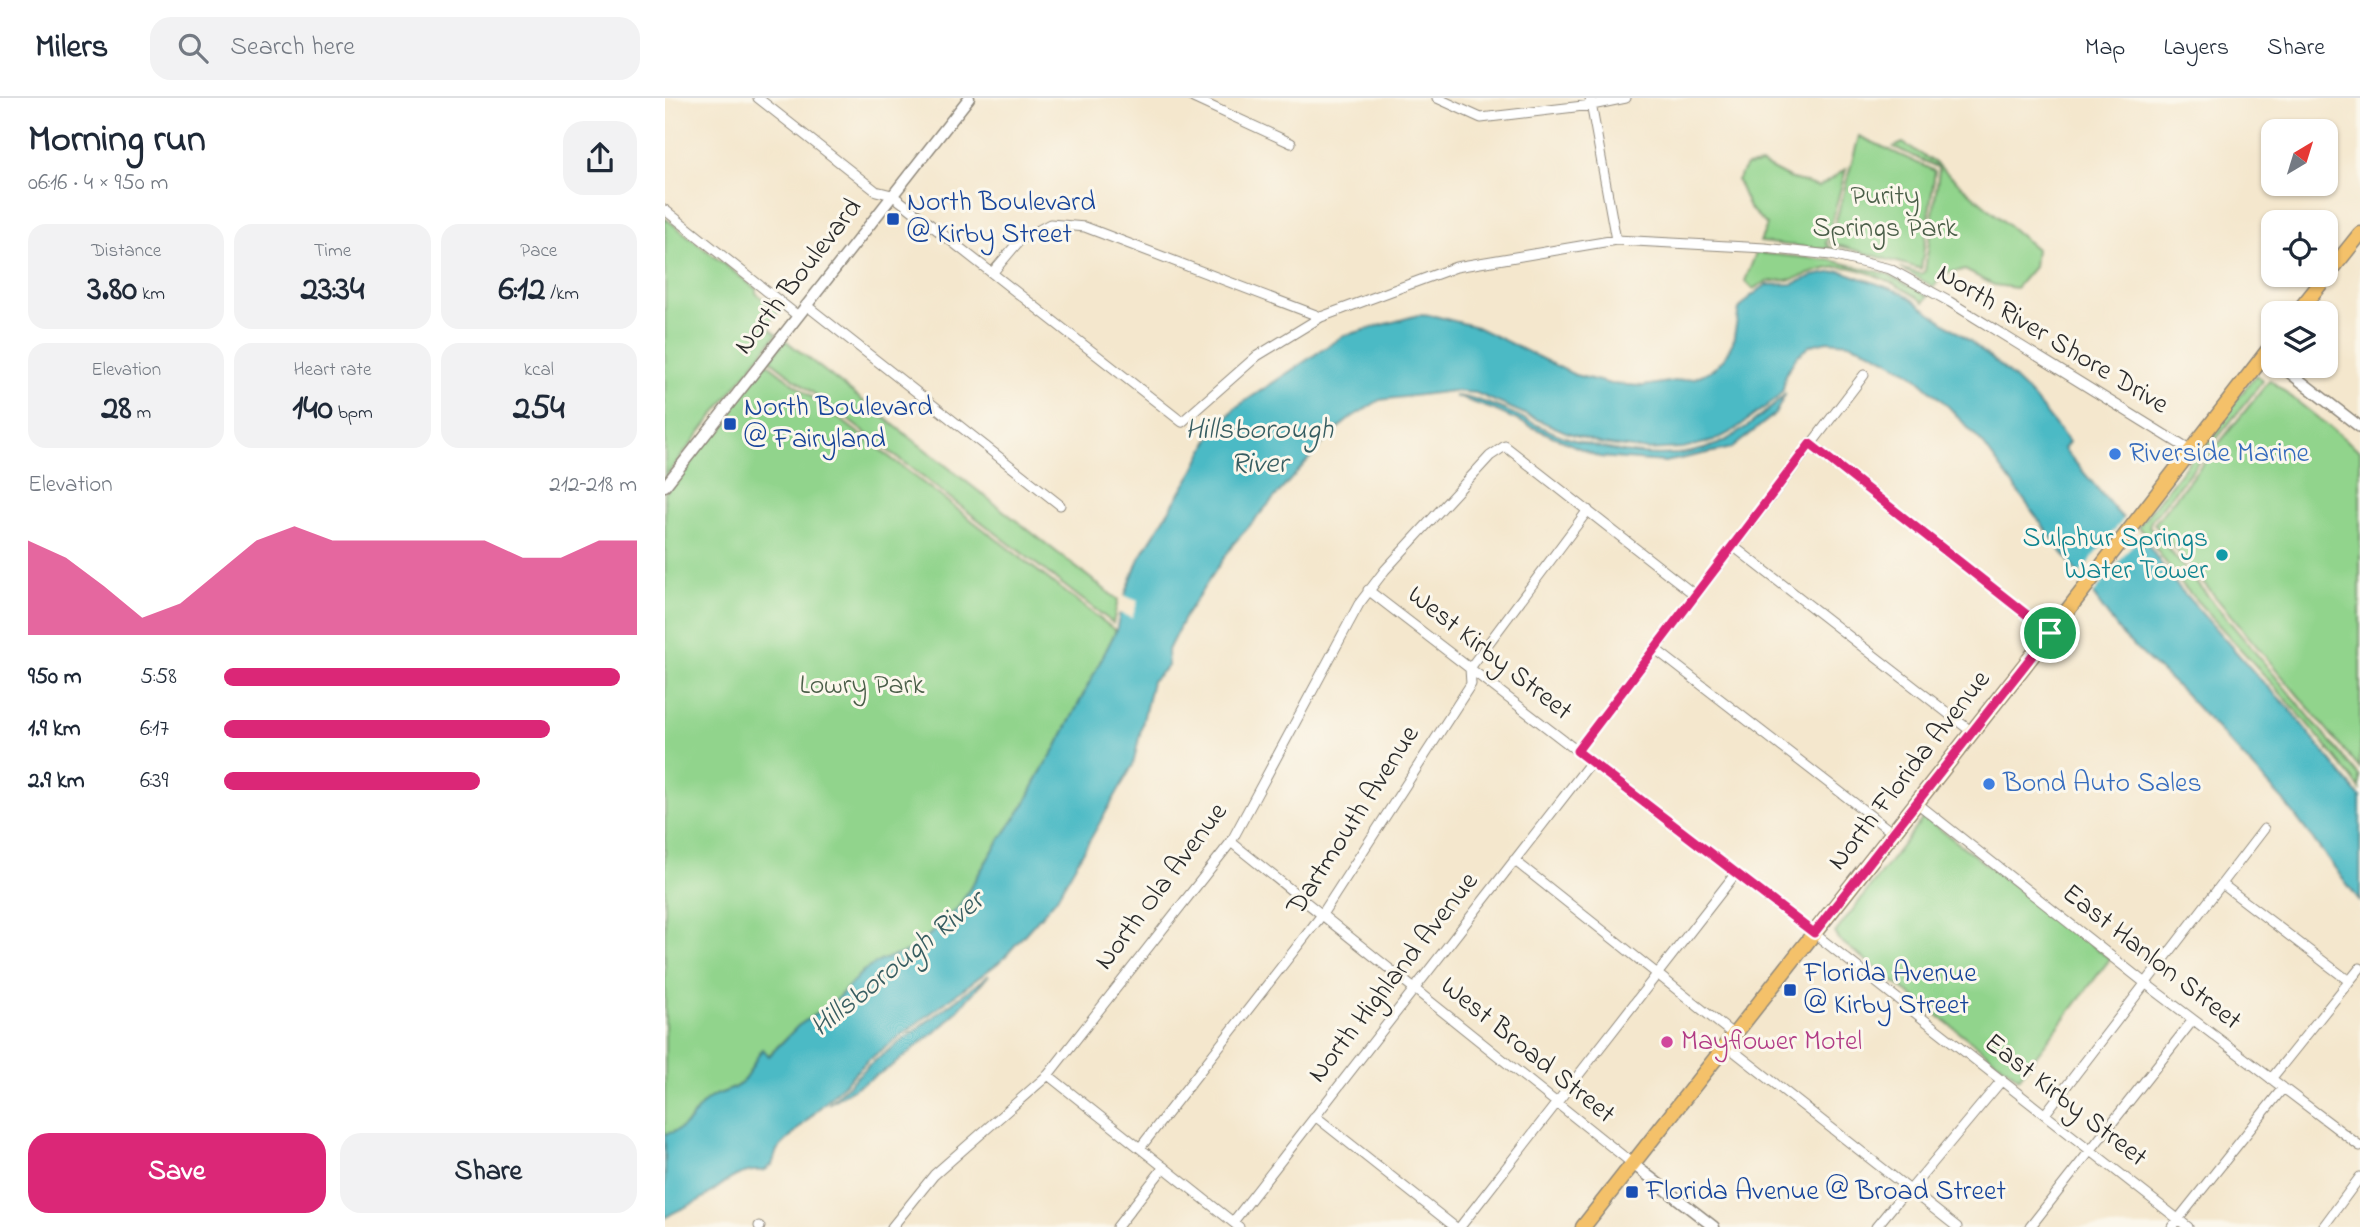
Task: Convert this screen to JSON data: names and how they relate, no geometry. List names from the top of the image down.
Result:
{
  "streets": {
    "main road": ["North Florida Avenue"],
    "street": [
      "North Boulevard",
      "North River Shore Drive",
      "West Kirby Street",
      "Dartmouth Avenue",
      "North Ola Avenue",
      "East Hanlon Street",
      "North Highland Avenue",
      "West Broad Street",
      "East Kirby Street"
    ]
  },
  "crossings": [
    ["North River Shore Drive", "North Florida Avenue"],
    ["West Kirby Street", "North Florida Avenue"],
    ["West Kirby Street", "Dartmouth Avenue"],
    ["West Kirby Street", "North Ola Avenue"],
    ["West Kirby Street", "North Highland Avenue"],
    ["West Kirby Street", "East Kirby Street"],
    ["North Florida Avenue", "East Hanlon Street"],
    ["North Florida Avenue", "West Broad Street"],
    ["North Florida Avenue", "East Kirby Street"],
    ["Dartmouth Avenue", "North Ola Avenue"],
    ["Dartmouth Avenue", "West Broad Street"],
    ["North Ola Avenue", "West Broad Street"],
    ["North Highland Avenue", "West Broad Street"]
  ],
  "water": ["Hillsborough River"],
  "parks": ["Purity Springs Park", "Lowry Park"],
  "places": {
    "transit": [
      "North Boulevard @ Kirby Street",
      "North Boulevard @ Fairyland",
      "Florida Avenue @ Kirby Street",
      "Florida Avenue @ Broad Street"
    ],
    "other": [
      "Riverside Marine",
      "Sulphur Springs Water Tower",
      "Bond Auto Sales",
      "Mayflower Motel"
    ]
  },
  "north": "top right",
  "page": {
    "header": "Milers",
    "search": "Search here",
    "nav": ["Map", "Layers", "Share"],
    "heading": ["Morning run", "06:16 · 4 × 950 m"],
    "stats": [
      ["Distance", "3.80 km"],
      ["Time", "23:34"],
      ["Pace", "6:12 /km"],
      ["Elevation", "28 m"],
      ["Heart rate", "140 bpm"],
      ["kcal", "254"]
    ],
    "chart": ["Elevation", "212–218 m"],
    "list": [
      {
        "name": "950 m",
        "note": "5:58"
      },
      {
        "name": "1.9 km",
        "note": "6:17"
      },
      {
        "name": "2.9 km",
        "note": "6:39"
      }
    ],
    "buttons": ["Save", "Share"]
  }
}
